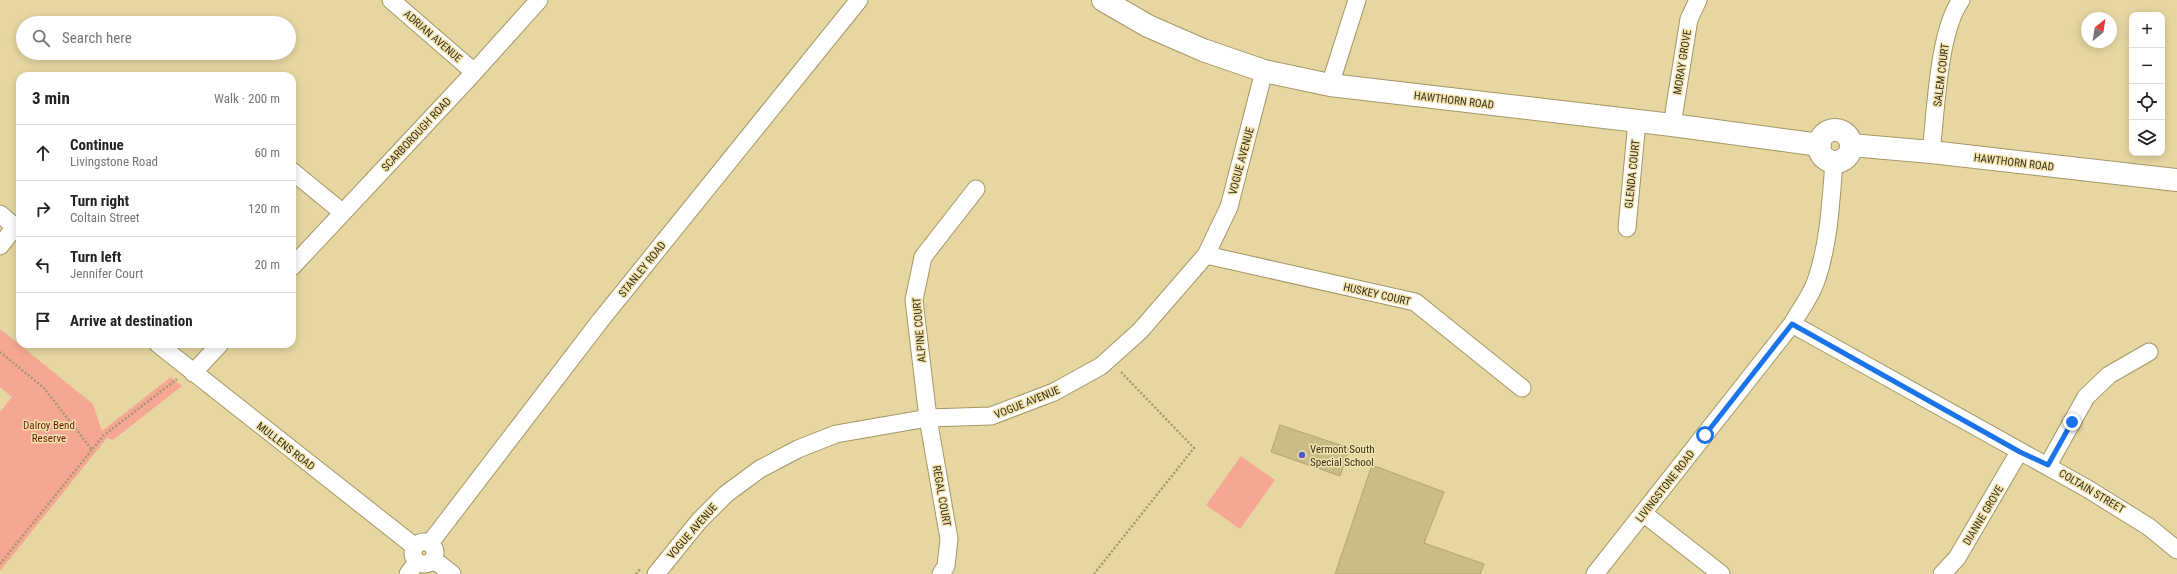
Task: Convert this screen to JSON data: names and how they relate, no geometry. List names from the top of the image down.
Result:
{
  "streets": {
    "main road": ["HAWTHORN ROAD"],
    "street": [
      "ADRIAN AVENUE",
      "MORAY GROVE",
      "SALEM COURT",
      "SCARBOROUGH ROAD",
      "VOGUE AVENUE",
      "GLENDA COURT",
      "STANLEY ROAD",
      "HUSKEY COURT",
      "ALPINE COURT",
      "MULLENS ROAD",
      "LIVINGSTONE ROAD",
      "COLTAIN STREET",
      "REGAL COURT",
      "DIANNE GROVE"
    ]
  },
  "crossings": [
    ["ADRIAN AVENUE", "SCARBOROUGH ROAD"],
    ["MORAY GROVE", "HAWTHORN ROAD"],
    ["SALEM COURT", "HAWTHORN ROAD"],
    ["HAWTHORN ROAD", "VOGUE AVENUE"],
    ["HAWTHORN ROAD", "GLENDA COURT"],
    ["HAWTHORN ROAD", "LIVINGSTONE ROAD"],
    ["VOGUE AVENUE", "HUSKEY COURT"],
    ["VOGUE AVENUE", "ALPINE COURT"],
    ["VOGUE AVENUE", "REGAL COURT"],
    ["STANLEY ROAD", "MULLENS ROAD"],
    ["ALPINE COURT", "REGAL COURT"],
    ["LIVINGSTONE ROAD", "COLTAIN STREET"],
    ["COLTAIN STREET", "DIANNE GROVE"]
  ],
  "parks": ["Dalroy Bend Reserve"],
  "places": ["Vermont South Special School"],
  "north": "top right",
  "page": {
    "map_buttons": ["+", "−"],
    "search": "Search here",
    "heading": ["3 min", "Walk · 200 m"],
    "list": [
      ["Continue", "Livingstone Road", "60 m"],
      ["Turn right", "Coltain Street", "120 m"],
      ["Turn left", "Jennifer Court", "20 m"],
      "Arrive at destination"
    ]
  }
}
